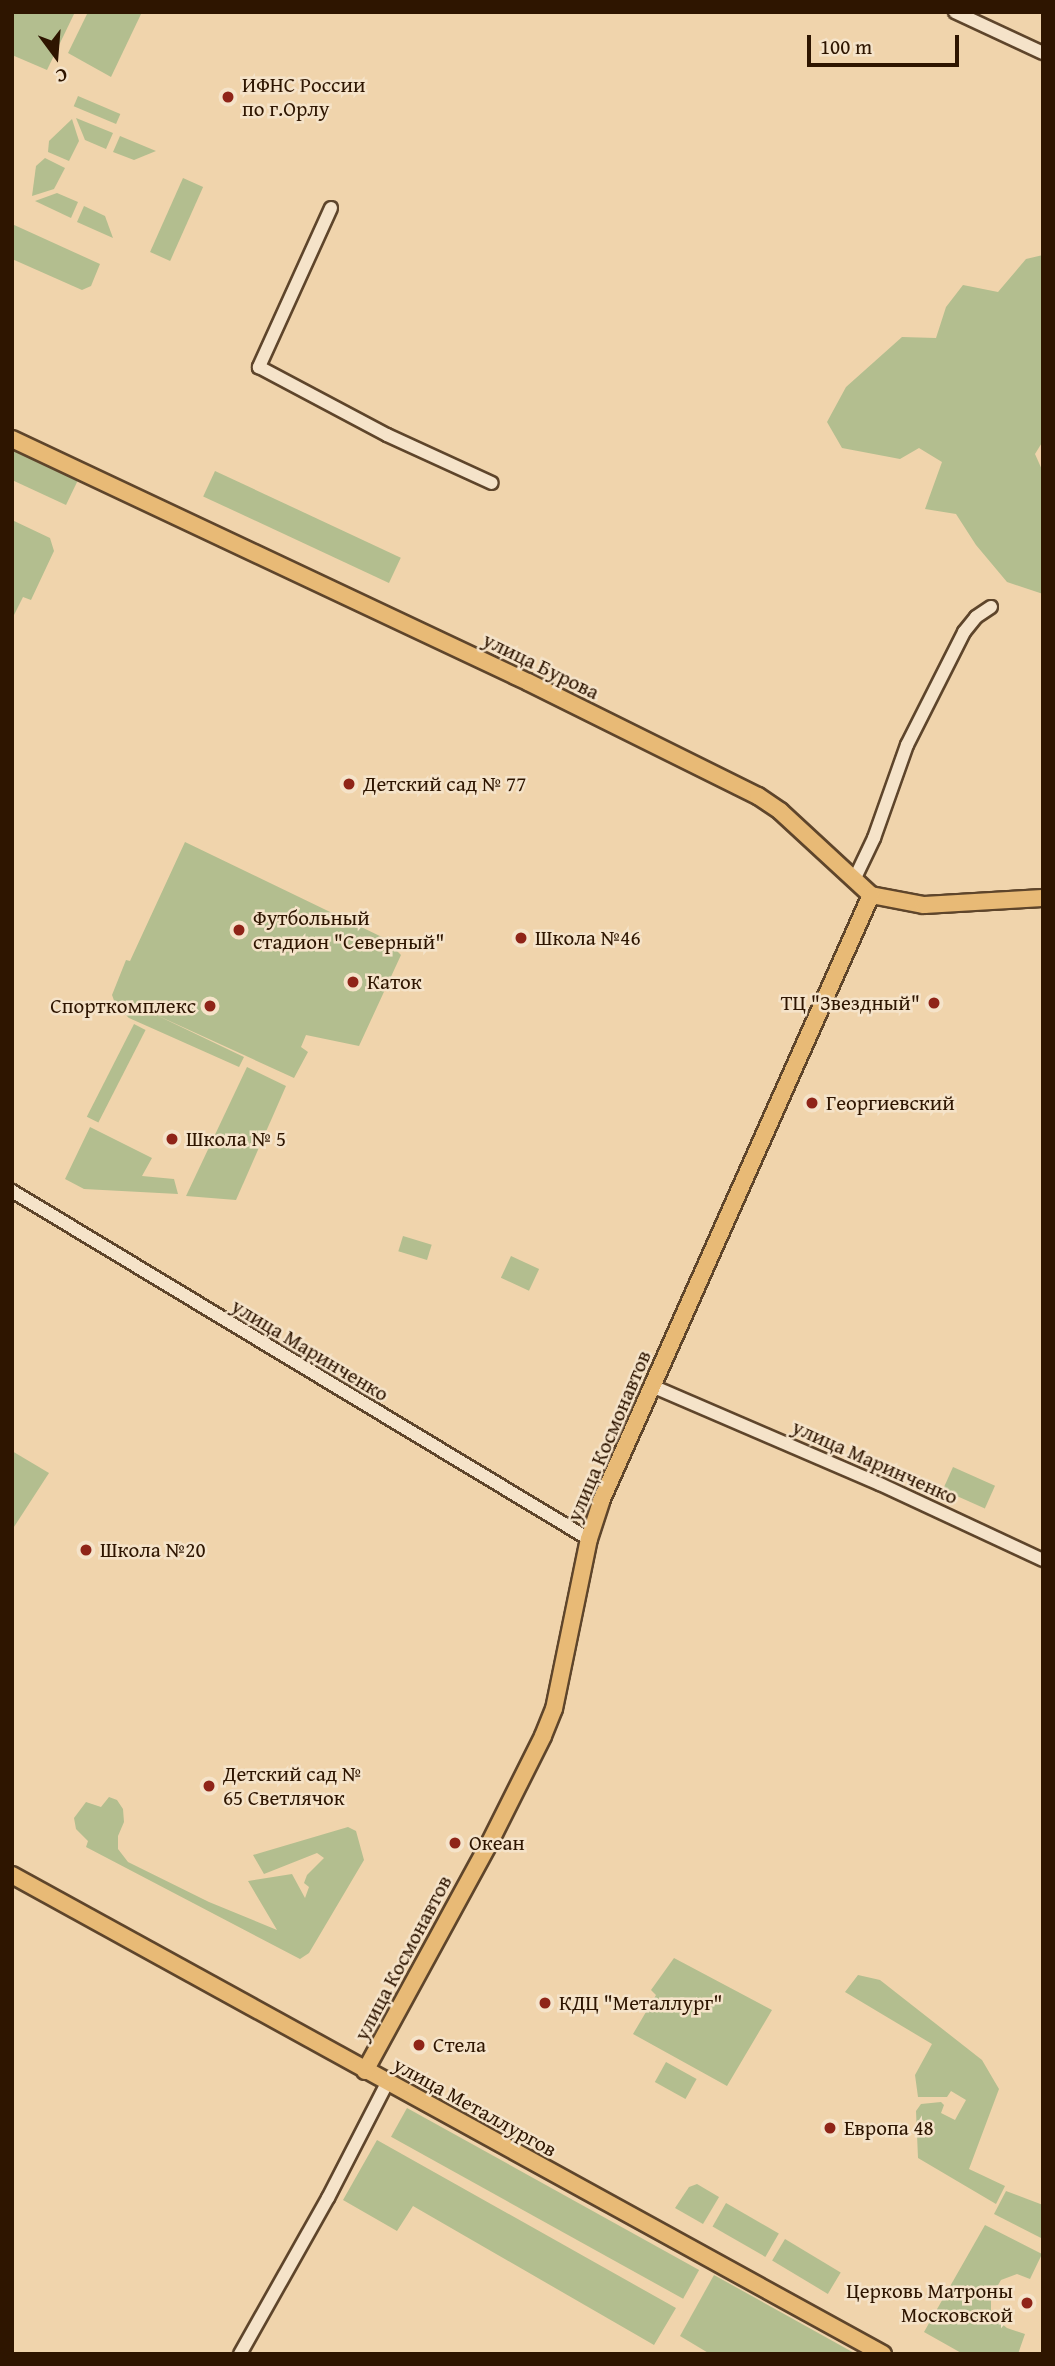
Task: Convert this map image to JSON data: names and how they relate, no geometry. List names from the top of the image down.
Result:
{
  "streets": {
    "main road": ["улица Бурова", "улица Космонавтов", "улица Металлургов"],
    "street": ["улица Маринченко"]
  },
  "crossings": [
    ["улица Бурова", "улица Космонавтов"],
    ["улица Маринченко", "улица Космонавтов"],
    ["улица Космонавтов", "улица Металлургов"]
  ],
  "places": [
    "ИФНС России по г.Орлу",
    "Детский сад № 77",
    "Футбольный стадион \"Северный\"",
    "Школа №46",
    "Каток",
    "ТЦ \"Звездный\"",
    "Спорткомплекс",
    "Георгиевский",
    "Школа № 5",
    "Школа №20",
    "Детский сад № 65 Светлячок",
    "Океан",
    "КДЦ \"Металлург\"",
    "Стела",
    "Европа 48",
    "Церковь Матроны Московской"
  ],
  "scale_bar": "100 m",
  "north": "bottom"
}
